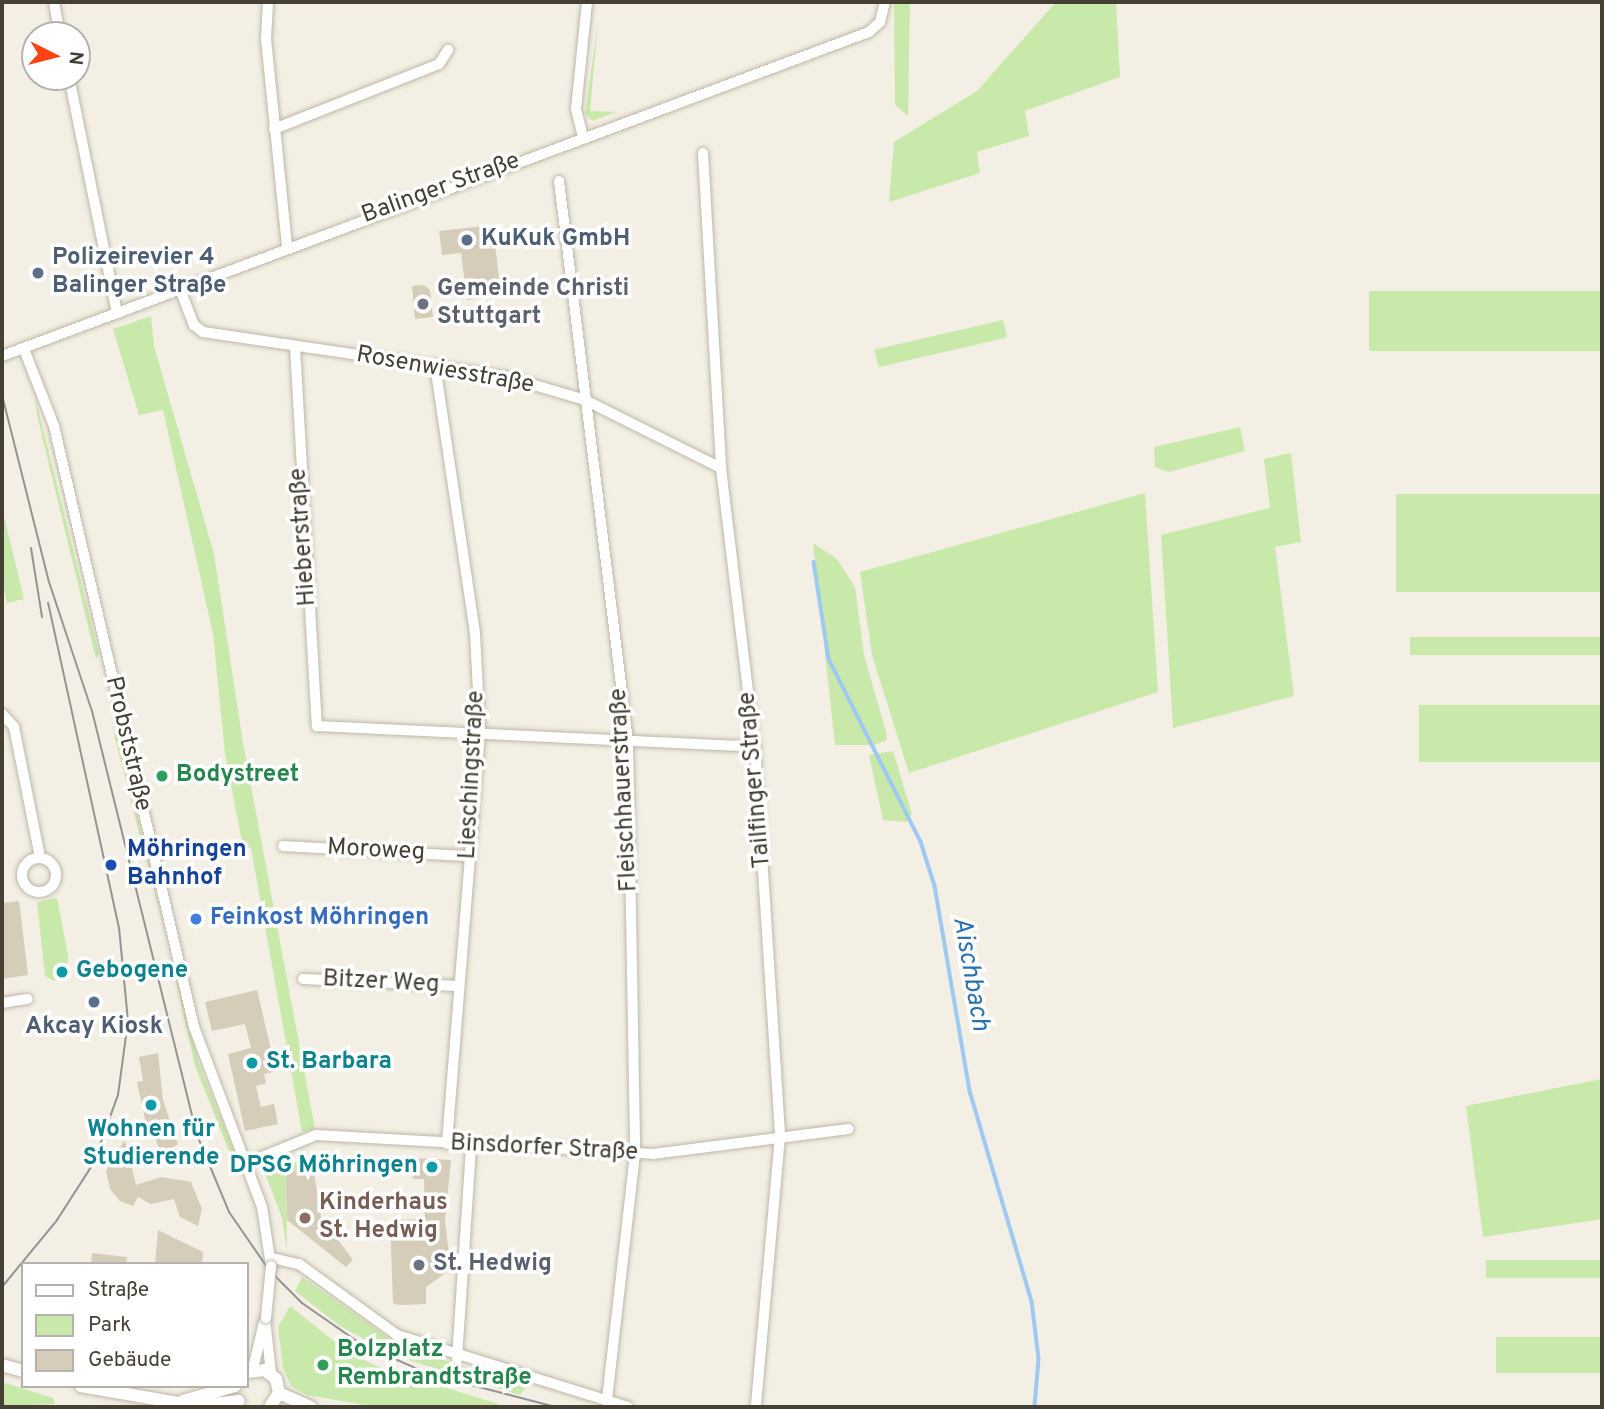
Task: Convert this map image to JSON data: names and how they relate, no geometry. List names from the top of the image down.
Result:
{
  "streets": {
    "street": [
      "Balinger Straße",
      "Rosenwiesstraße",
      "Hieberstraße",
      "Probststraße",
      "Lieschingstraße",
      "Tailfinger Straße",
      "Fleischhauerstraße",
      "Moroweg",
      "Bitzer Weg",
      "Binsdorfer Straße"
    ]
  },
  "crossings": [
    ["Balinger Straße", "Rosenwiesstraße"],
    ["Balinger Straße", "Probststraße"],
    ["Rosenwiesstraße", "Hieberstraße"],
    ["Rosenwiesstraße", "Lieschingstraße"],
    ["Rosenwiesstraße", "Tailfinger Straße"],
    ["Rosenwiesstraße", "Fleischhauerstraße"],
    ["Hieberstraße", "Lieschingstraße"],
    ["Probststraße", "Binsdorfer Straße"],
    ["Lieschingstraße", "Moroweg"],
    ["Lieschingstraße", "Bitzer Weg"],
    ["Lieschingstraße", "Binsdorfer Straße"],
    ["Tailfinger Straße", "Binsdorfer Straße"],
    ["Fleischhauerstraße", "Binsdorfer Straße"]
  ],
  "water": ["Aischbach"],
  "places": [
    "KuKuk GmbH",
    "Polizeirevier 4 Balinger Straße",
    "Gemeinde Christi Stuttgart",
    "Bodystreet",
    "Möhringen Bahnhof",
    "Feinkost Möhringen",
    "Gebogene",
    "Akcay Kiosk",
    "St. Barbara",
    "Wohnen für Studierende",
    "DPSG Möhringen",
    "Kinderhaus St. Hedwig",
    "St. Hedwig",
    "Bolzplatz Rembrandtstraße"
  ],
  "legend": ["Straße", "Park", "Gebäude"],
  "north": "right"
}
